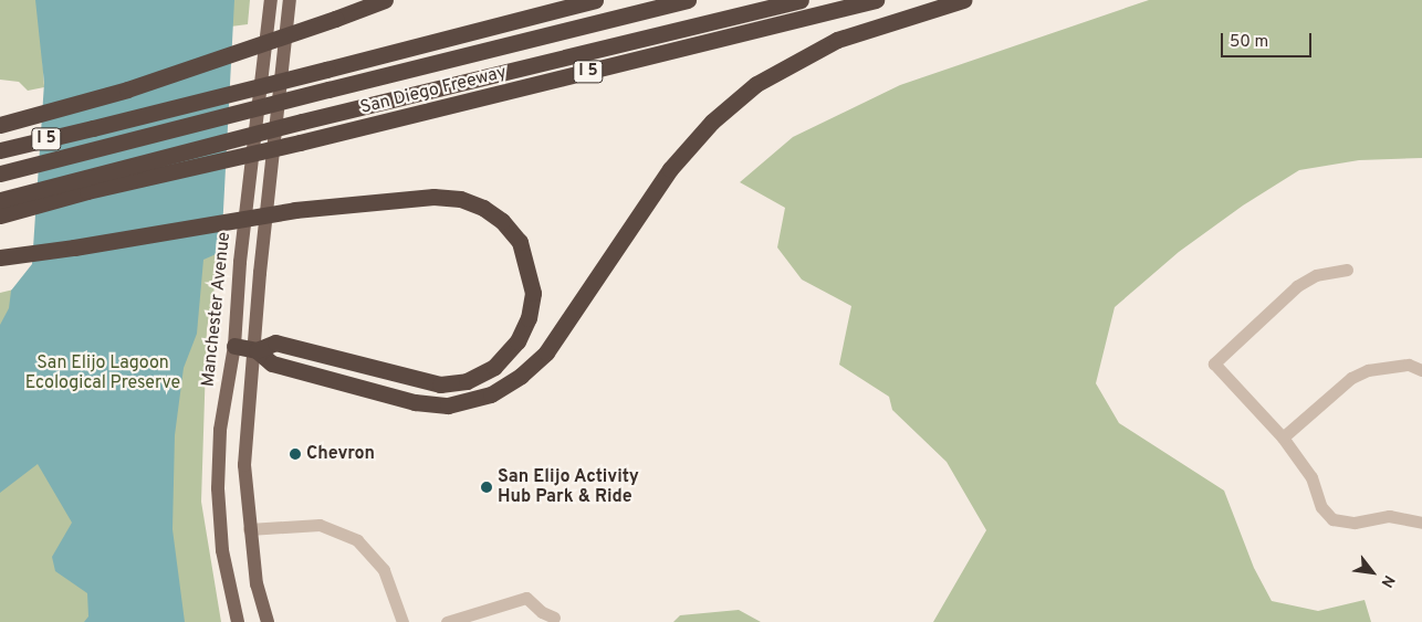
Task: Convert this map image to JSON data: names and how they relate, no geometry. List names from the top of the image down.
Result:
{
  "streets": {
    "highway": ["I 5", "San Diego Freeway"],
    "main road": ["Manchester Avenue"]
  },
  "parks": ["San Elijo Lagoon Ecological Preserve"],
  "places": ["Chevron", "San Elijo Activity Hub Park & Ride"],
  "scale_bar": "50 m",
  "north": "bottom right"
}
